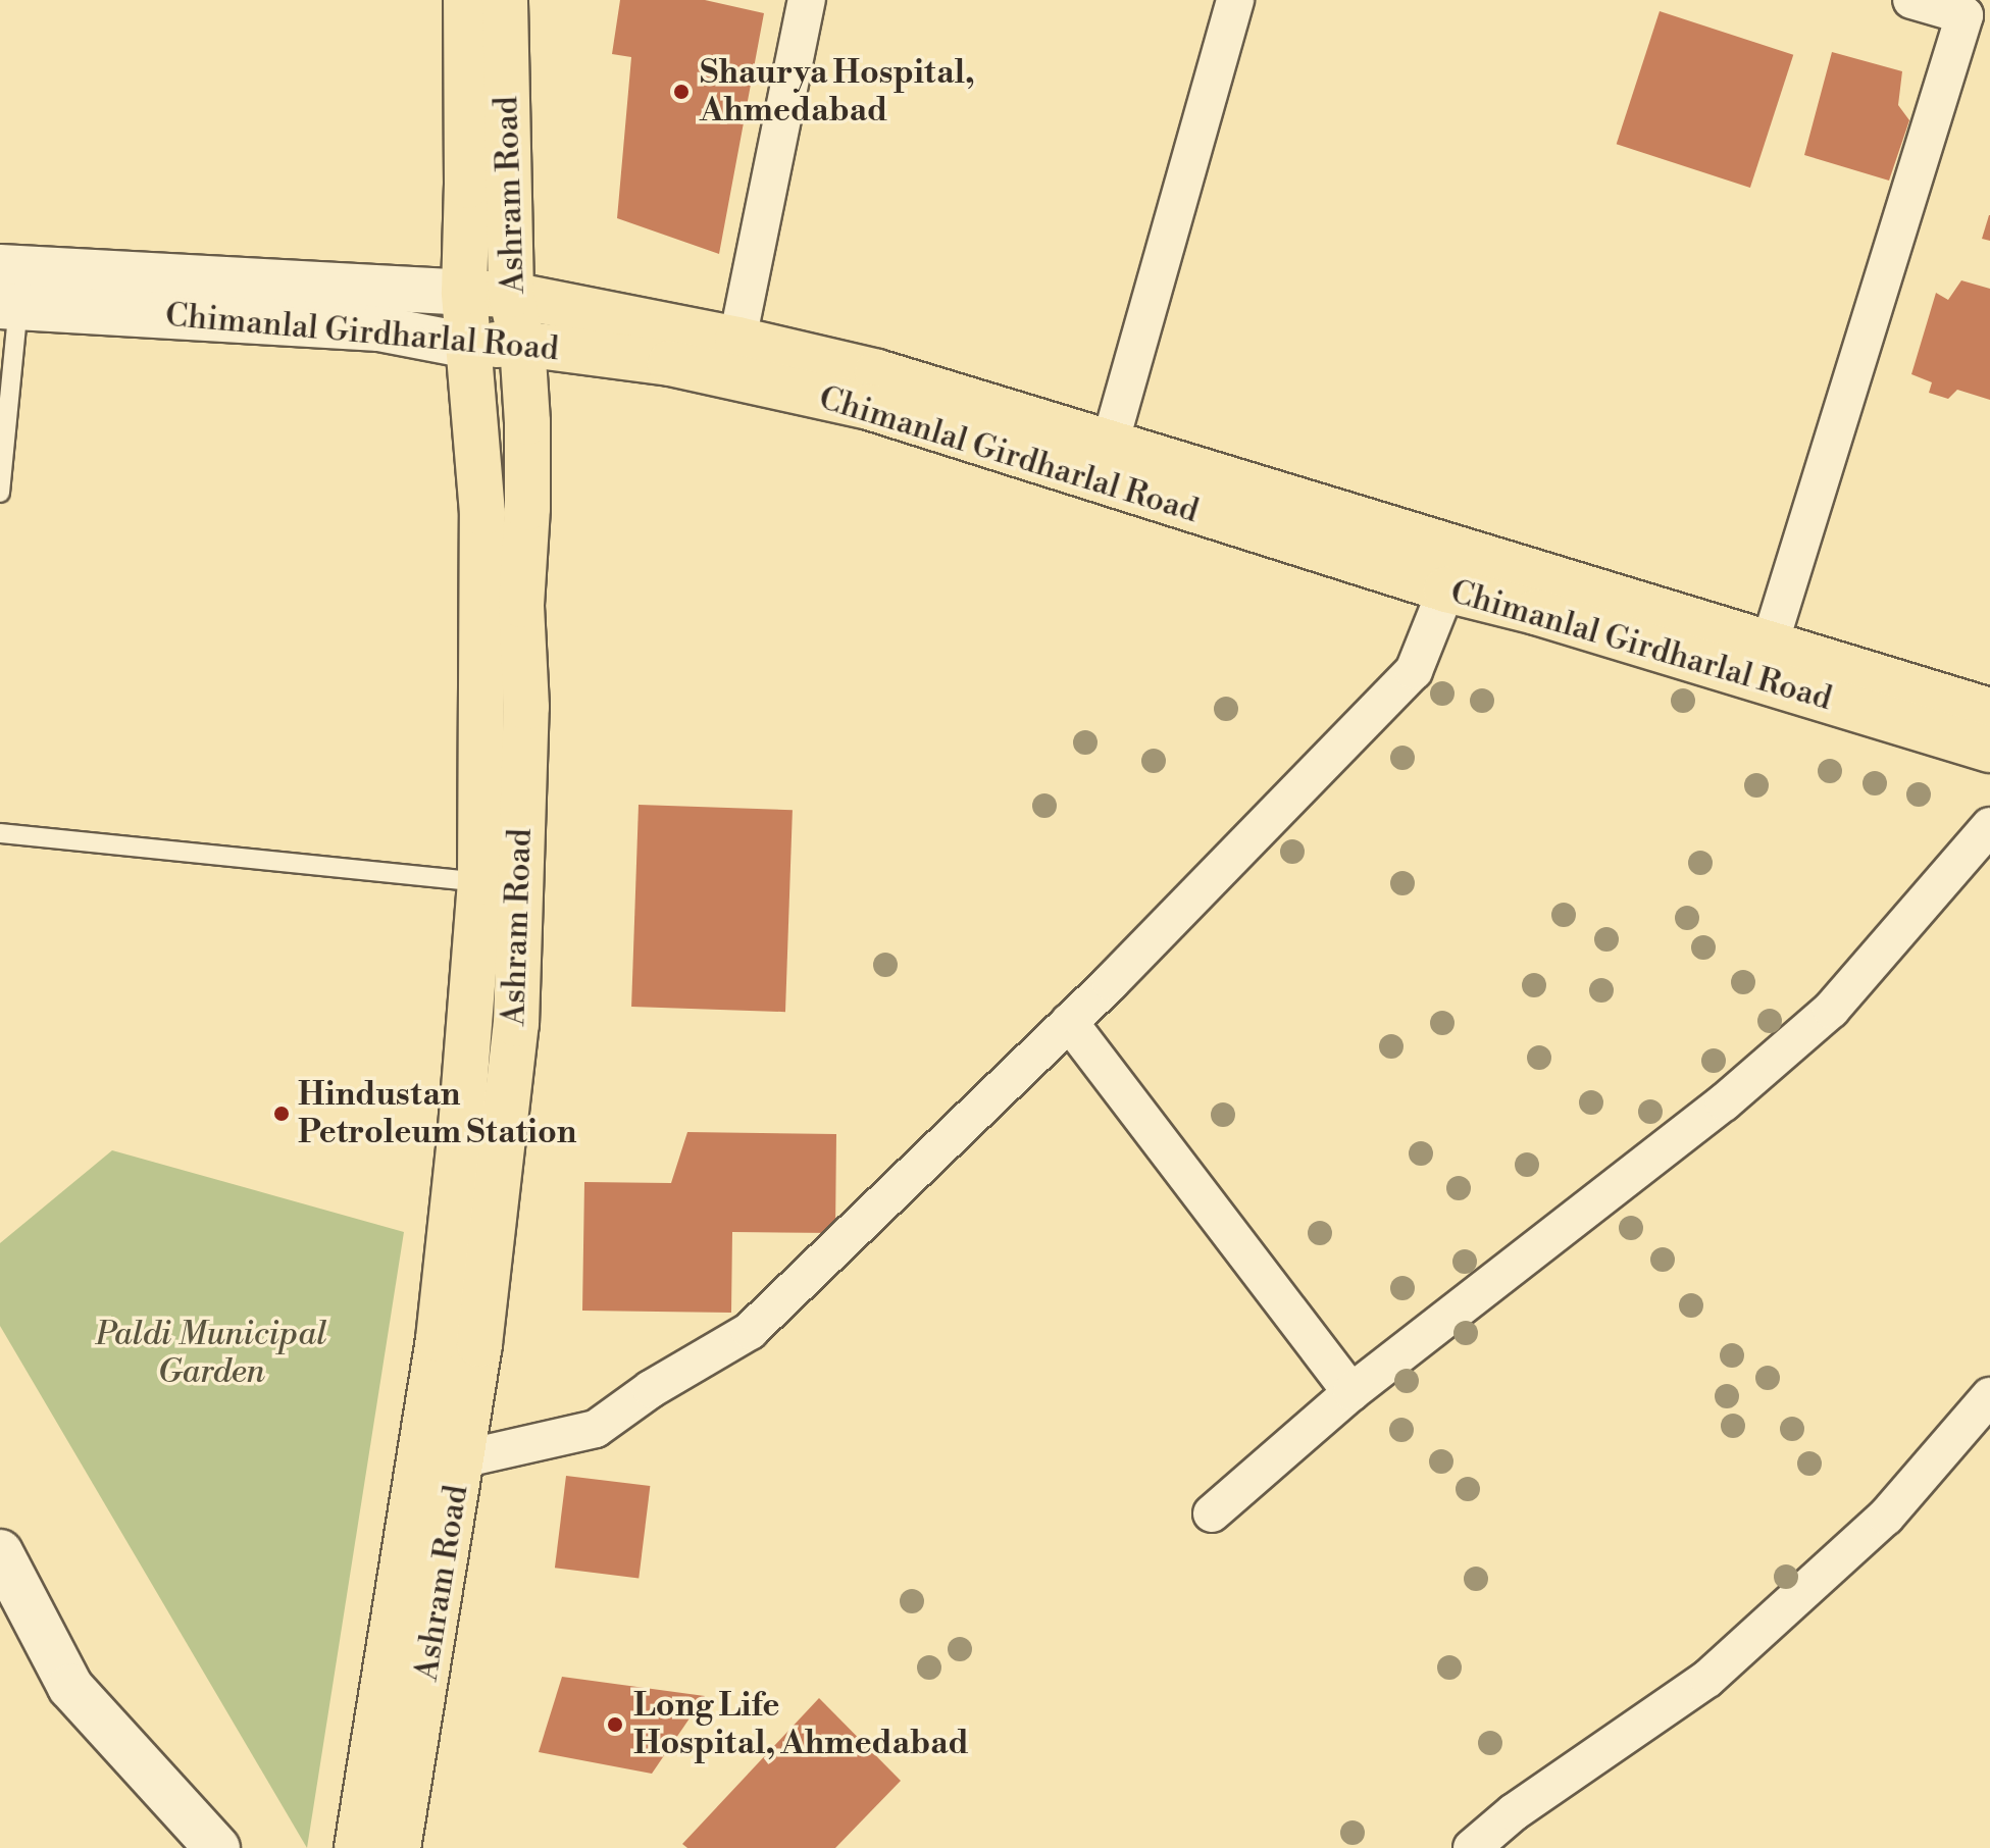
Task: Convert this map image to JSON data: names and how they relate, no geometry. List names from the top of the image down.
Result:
{
  "streets": {
    "main road": ["Ashram Road", "Chimanlal Girdharlal Road"]
  },
  "crossings": [
    ["Ashram Road", "Chimanlal Girdharlal Road"]
  ],
  "parks": ["Paldi Municipal Garden"],
  "places": ["Shaurya Hospital, Ahmedabad", "Hindustan Petroleum Station", "Long Life Hospital, Ahmedabad"]
}
